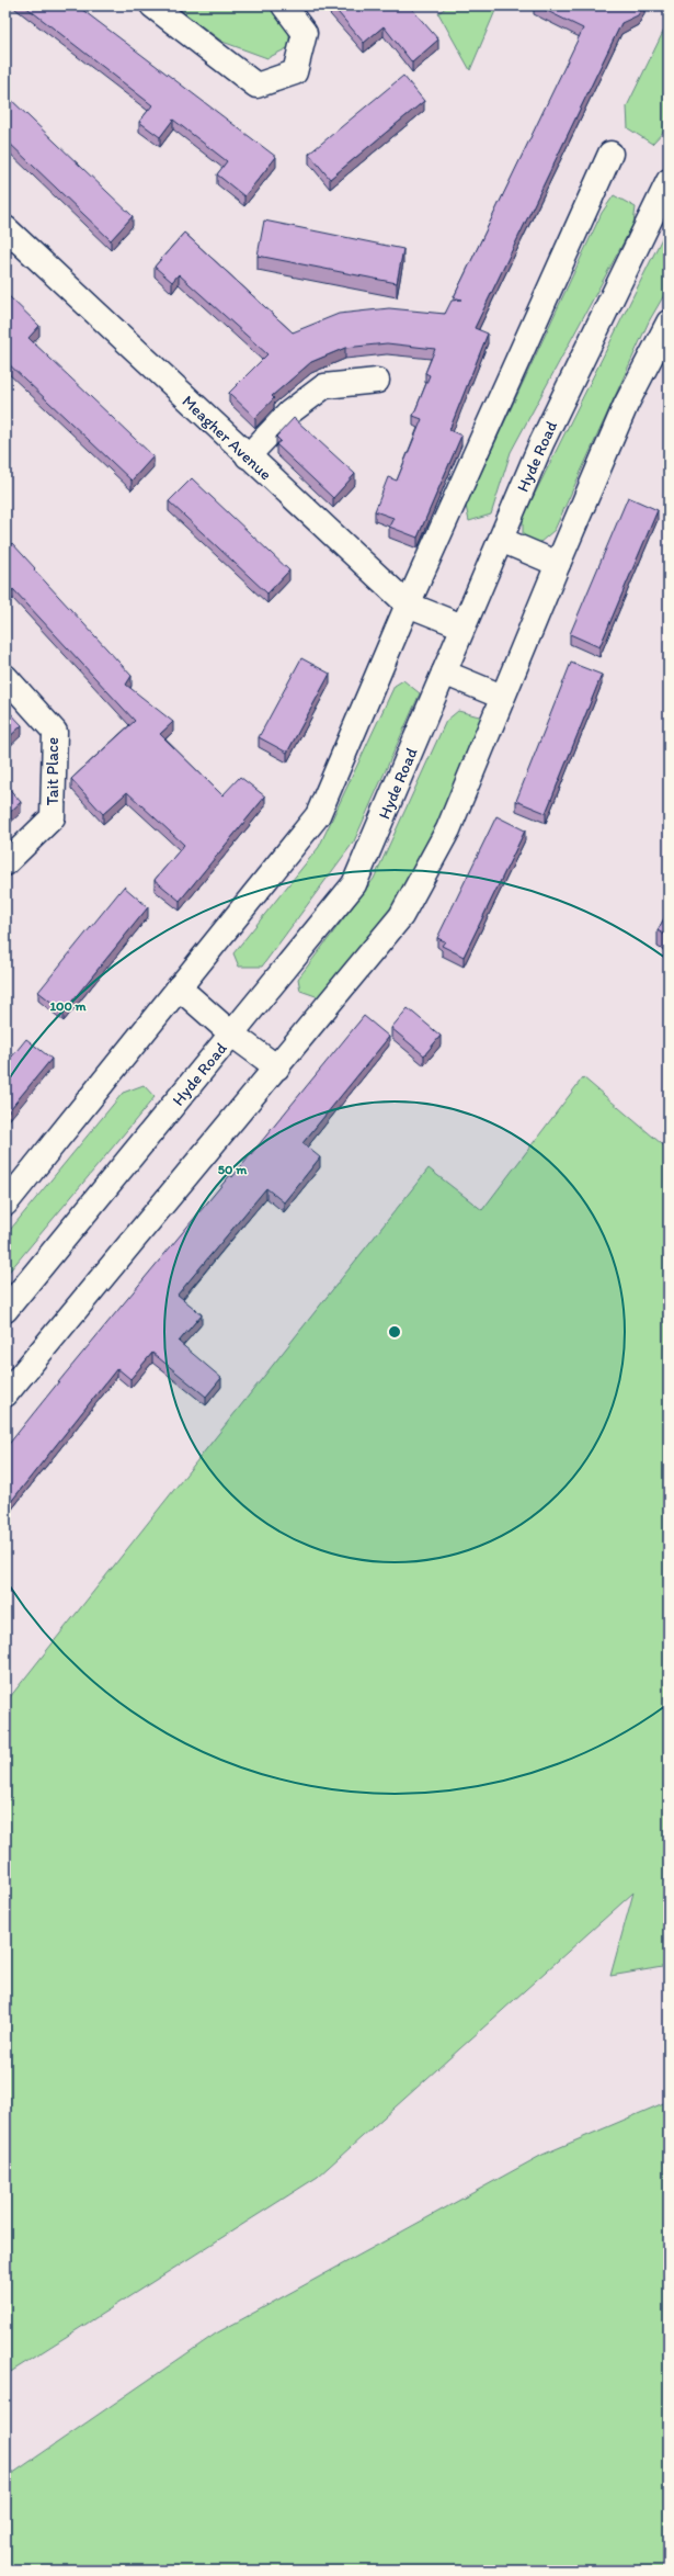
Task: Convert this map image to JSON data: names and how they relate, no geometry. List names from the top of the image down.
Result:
{
  "streets": {
    "street": ["Meagher Avenue", "Hyde Road", "Tait Place"]
  },
  "crossings": [
    ["Meagher Avenue", "Hyde Road"]
  ],
  "rings": ["100 m", "50 m"]
}
